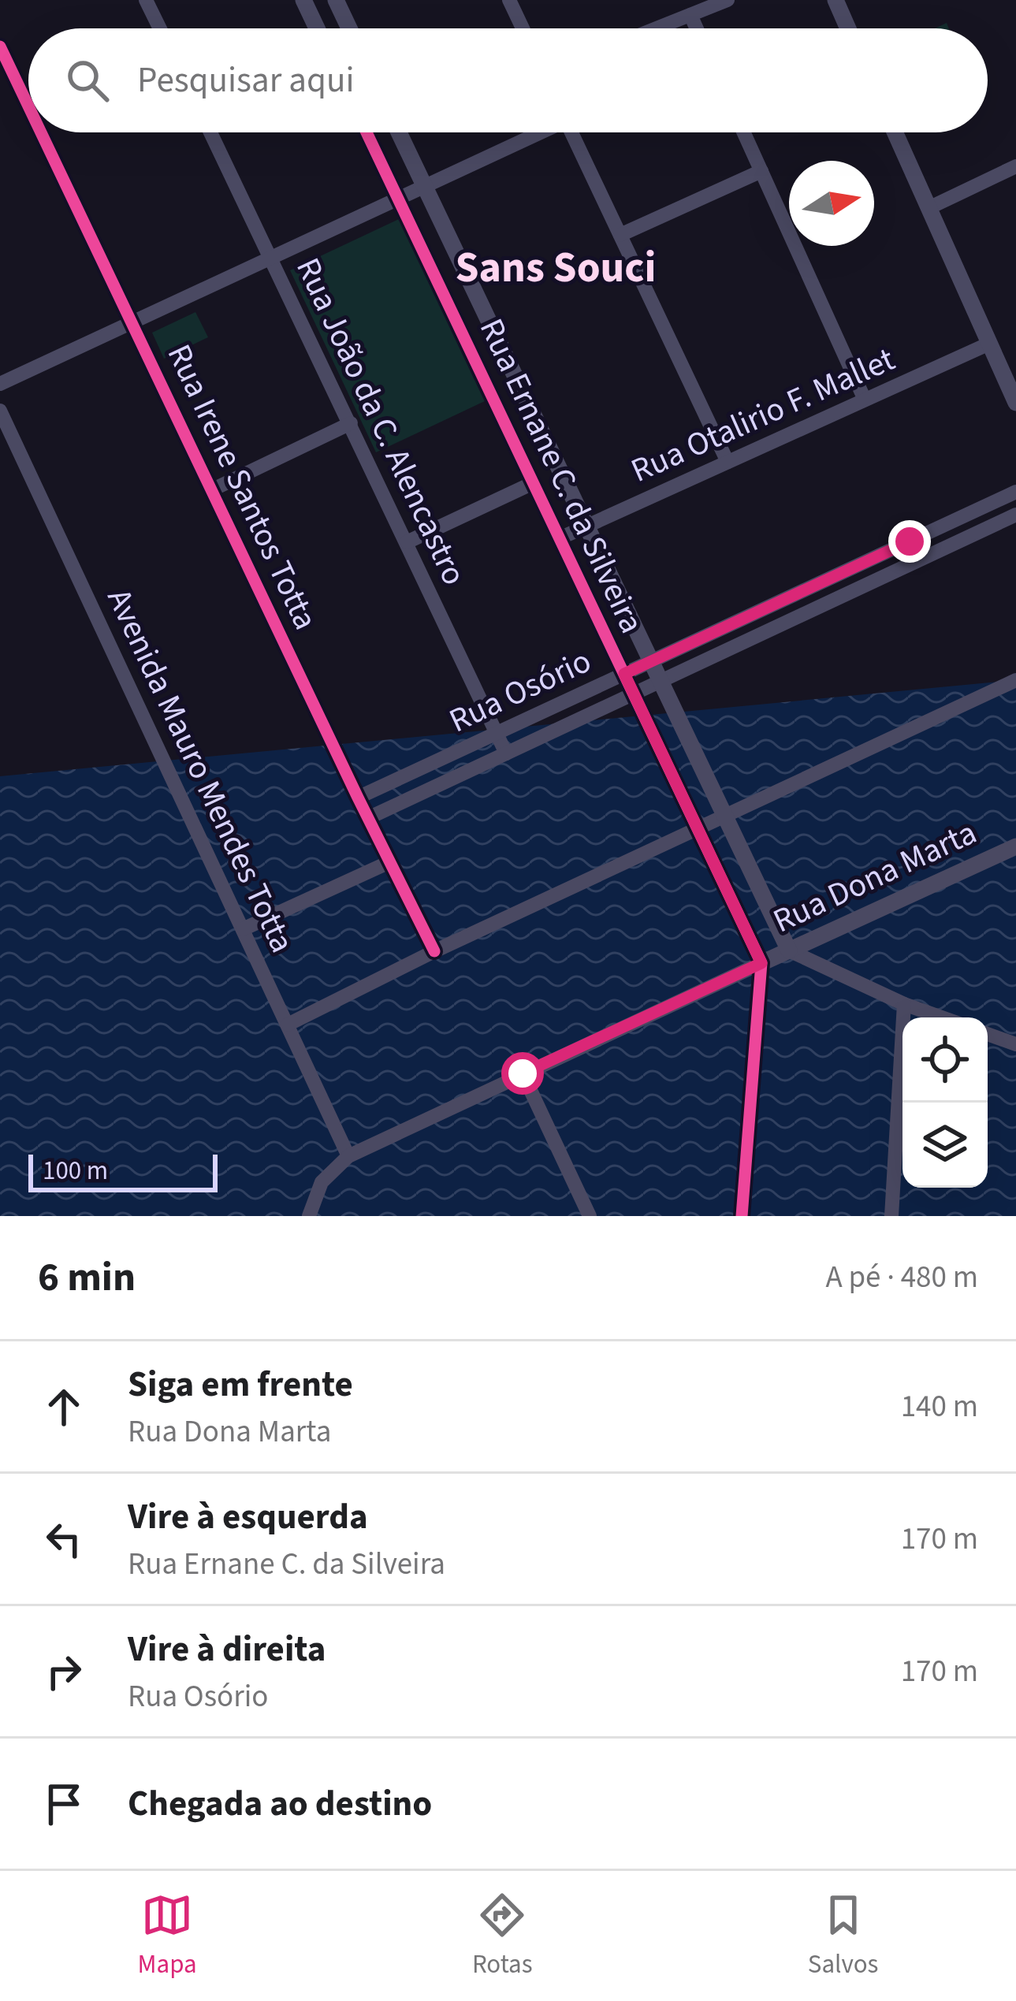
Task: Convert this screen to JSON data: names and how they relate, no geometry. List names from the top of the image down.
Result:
{
  "streets": {
    "street": [
      "Rua Otalirio F. Mallet",
      "Rua João da C. Alencastro",
      "Rua Ernane C. da Silveira",
      "Rua Irene Santos Totta",
      "Rua Osório",
      "Avenida Mauro Mendes Totta",
      "Rua Dona Marta"
    ]
  },
  "crossings": [
    ["Rua Otalirio F. Mallet", "Rua Ernane C. da Silveira"],
    ["Rua João da C. Alencastro", "Rua Osório"],
    ["Rua Ernane C. da Silveira", "Rua Osório"],
    ["Rua Ernane C. da Silveira", "Rua Dona Marta"],
    ["Rua Irene Santos Totta", "Rua Osório"],
    ["Avenida Mauro Mendes Totta", "Rua Dona Marta"]
  ],
  "districts": ["Sans Souci"],
  "scale_bar": "100 m",
  "north": "right",
  "page": {
    "search": "Pesquisar aqui",
    "scale": "100 m",
    "heading": ["6 min", "A pé · 480 m"],
    "list": [
      ["Siga em frente", "Rua Dona Marta", "140 m"],
      ["Vire à esquerda", "Rua Ernane C. da Silveira", "170 m"],
      ["Vire à direita", "Rua Osório", "170 m"],
      "Chegada ao destino"
    ],
    "nav": ["Mapa", "Rotas", "Salvos"]
  }
}
